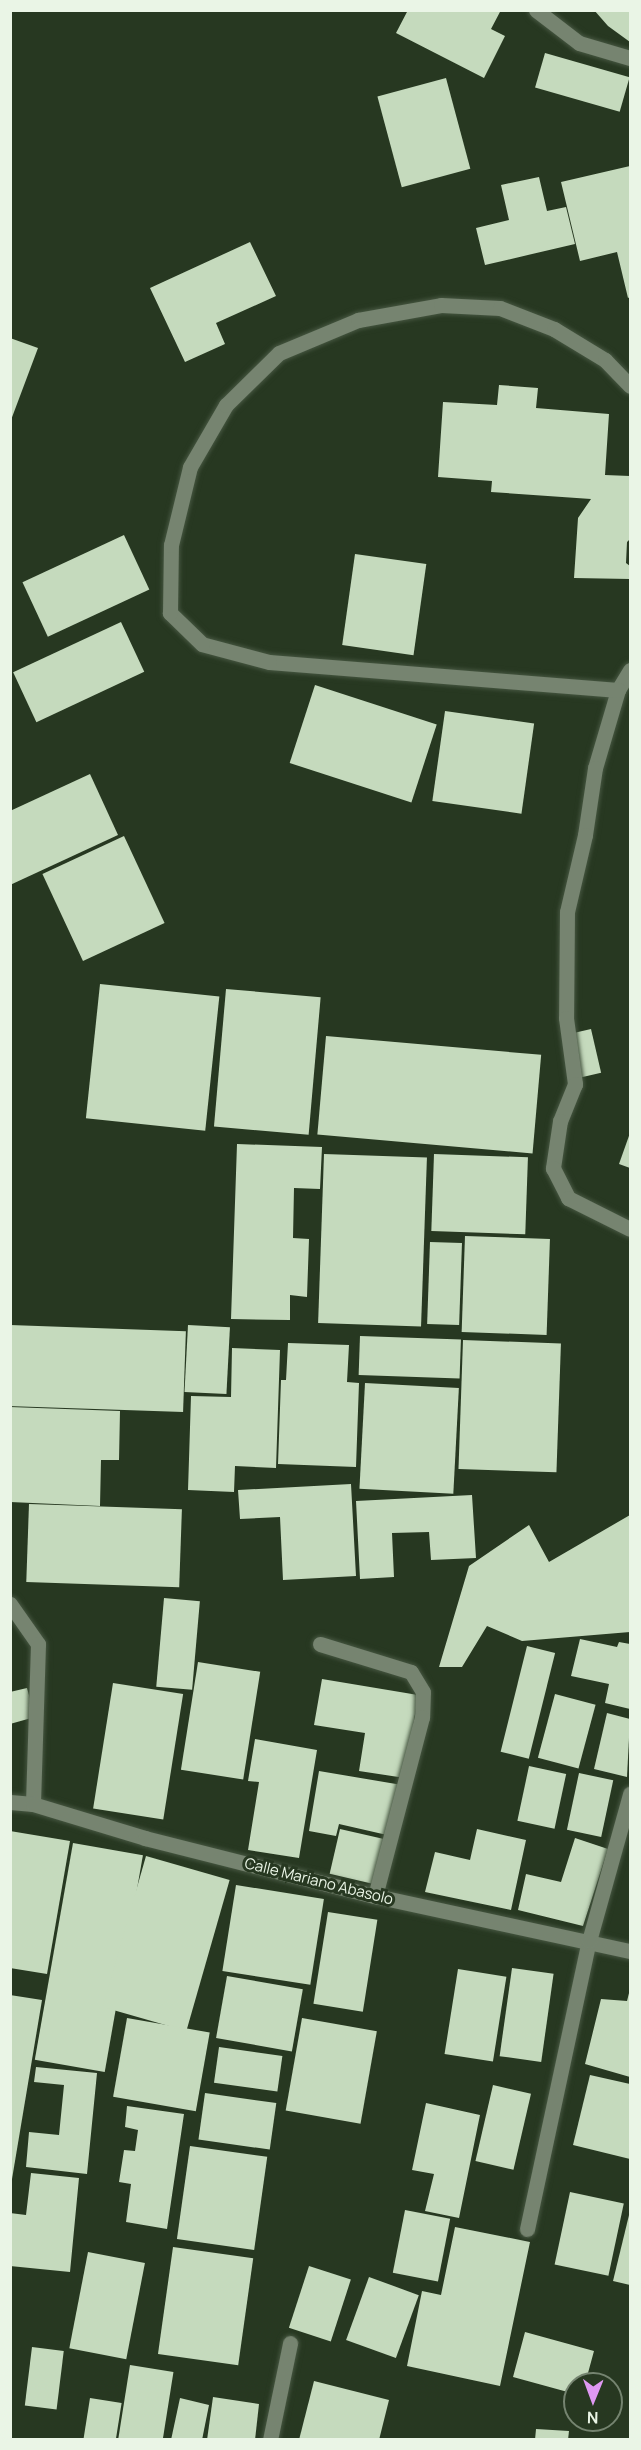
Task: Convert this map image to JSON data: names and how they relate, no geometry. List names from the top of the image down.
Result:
{
  "streets": {
    "street": ["Calle Mariano Abasolo"]
  },
  "north": "bottom"
}
